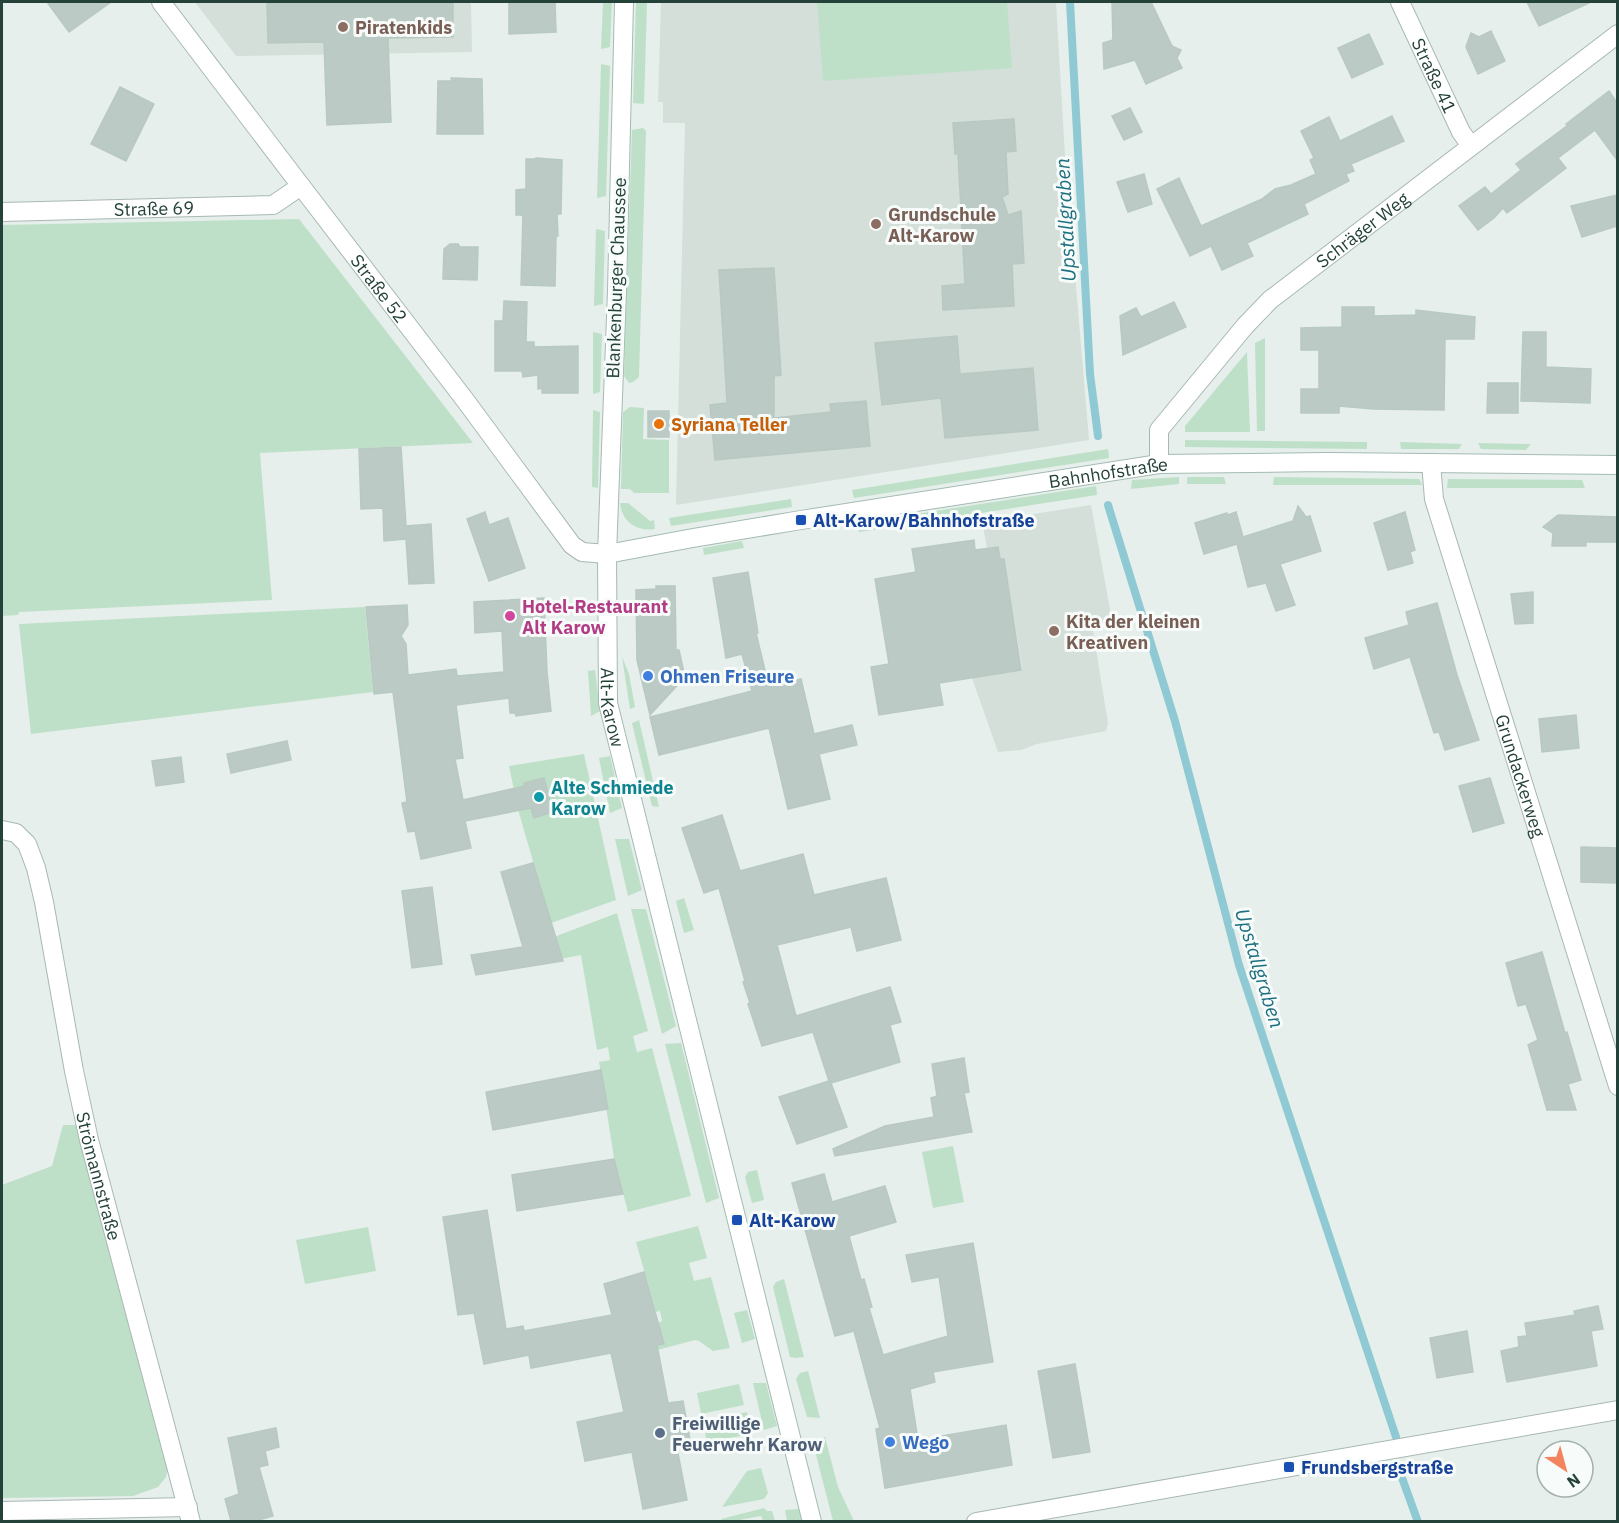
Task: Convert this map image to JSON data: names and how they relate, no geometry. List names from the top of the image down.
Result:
{
  "streets": {
    "street": [
      "Straße 41",
      "Straße 69",
      "Schräger Weg",
      "Blankenburger Chaussee",
      "Straße 52",
      "Bahnhofstraße",
      "Alt-Karow",
      "Grundackerweg",
      "Strömannstraße"
    ]
  },
  "crossings": [
    ["Straße 41", "Schräger Weg"],
    ["Straße 69", "Straße 52"],
    ["Schräger Weg", "Bahnhofstraße"],
    ["Blankenburger Chaussee", "Straße 52"],
    ["Blankenburger Chaussee", "Bahnhofstraße"],
    ["Blankenburger Chaussee", "Alt-Karow"],
    ["Straße 52", "Bahnhofstraße"],
    ["Straße 52", "Alt-Karow"],
    ["Bahnhofstraße", "Alt-Karow"],
    ["Bahnhofstraße", "Grundackerweg"]
  ],
  "water": ["Upstallgraben"],
  "places": {
    "other": [
      "Piratenkids",
      "Grundschule Alt-Karow",
      "Syriana Teller",
      "Hotel-Restaurant Alt Karow",
      "Kita der kleinen Kreativen",
      "Ohmen Friseure",
      "Alte Schmiede Karow",
      "Freiwillige Feuerwehr Karow",
      "Wego"
    ],
    "transit": ["Alt-Karow/Bahnhofstraße", "Alt-Karow", "Frundsbergstraße"]
  },
  "north": "bottom right"
}
